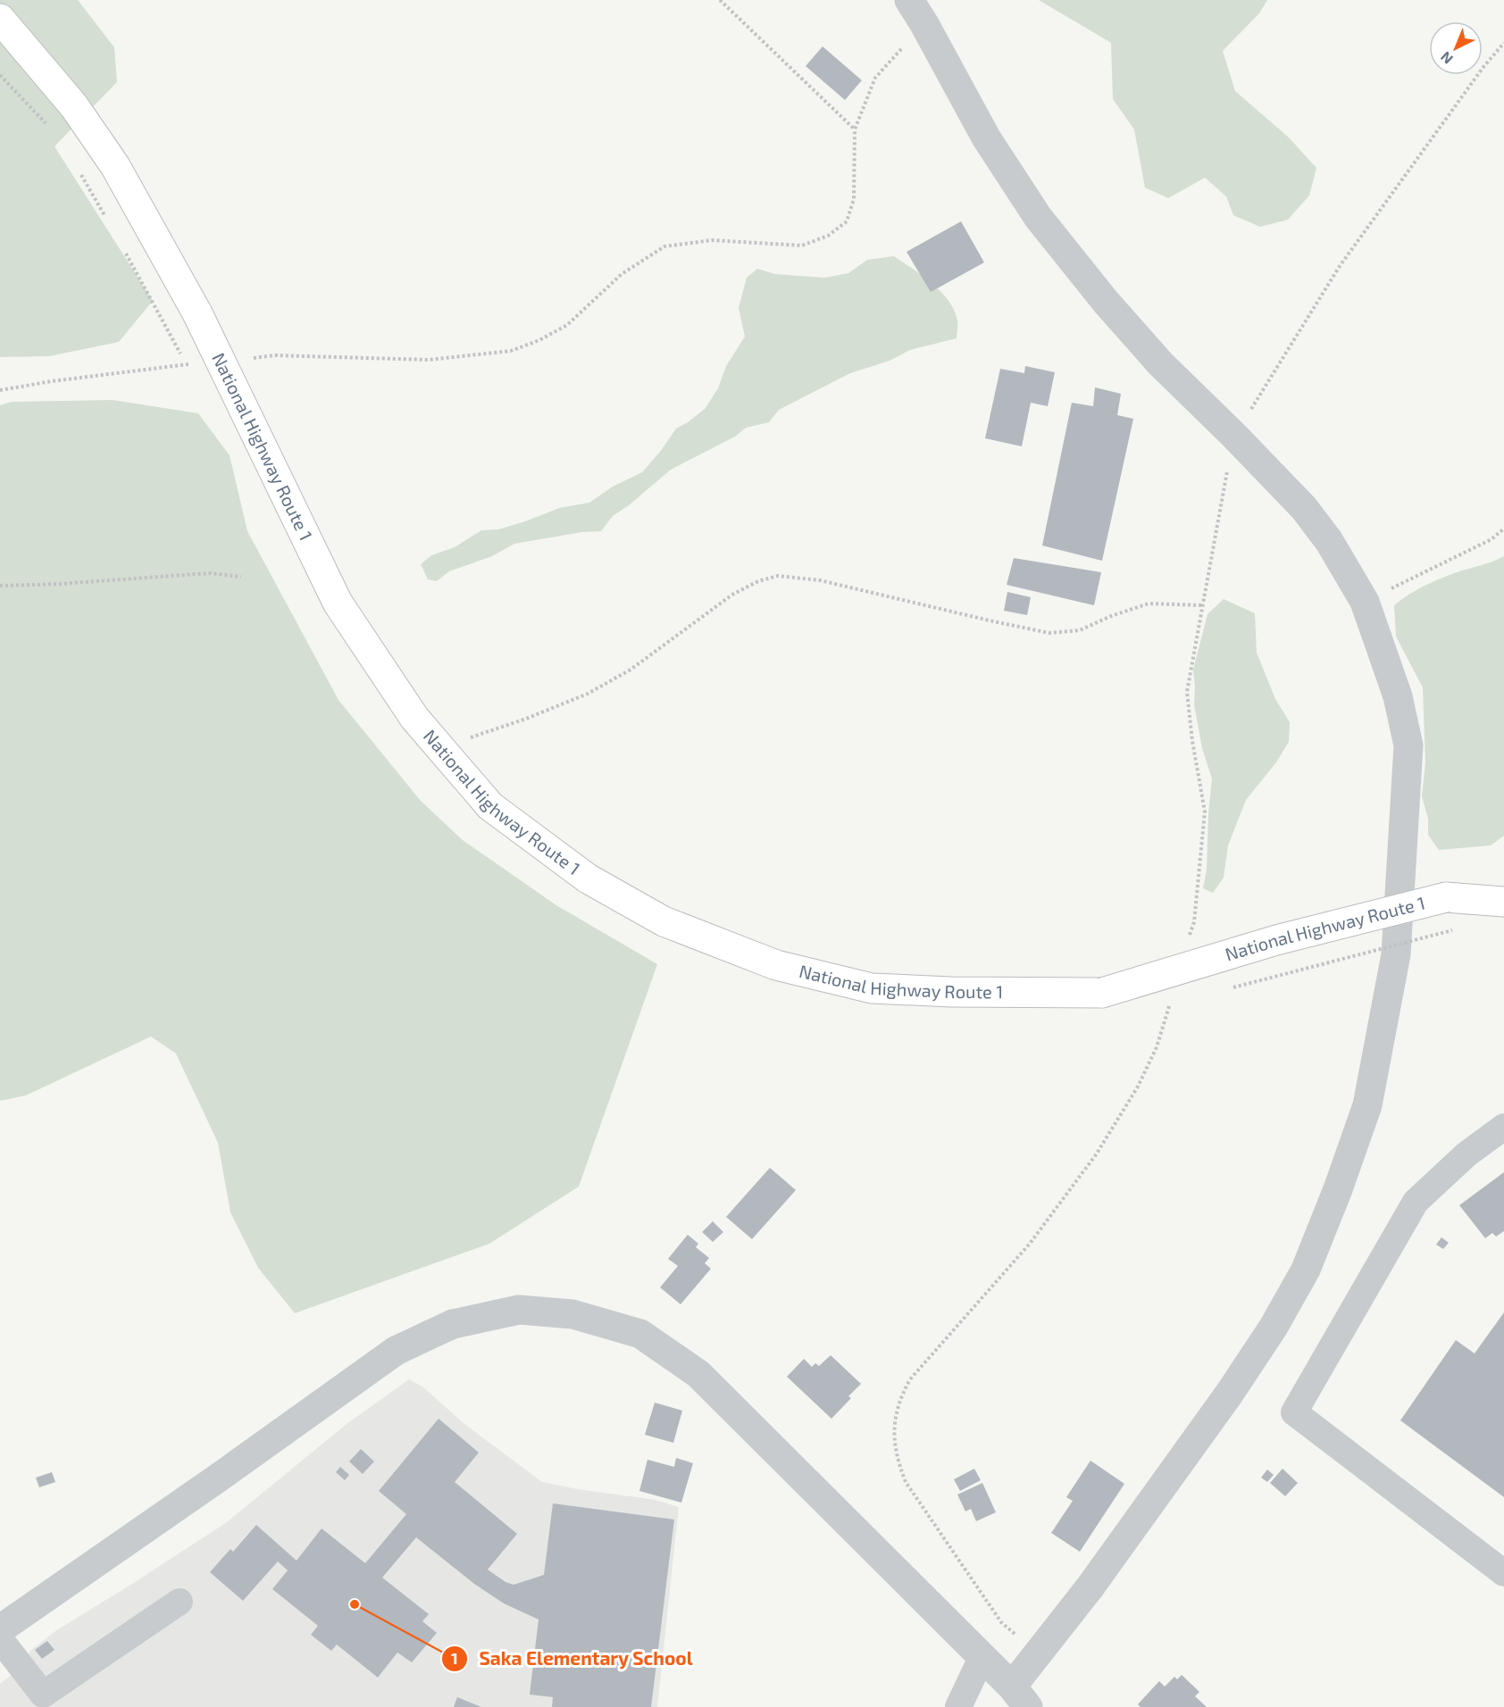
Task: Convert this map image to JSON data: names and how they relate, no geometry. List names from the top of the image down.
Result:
{
  "streets": {
    "highway": ["National Highway Route 1"]
  },
  "places": ["Saka Elementary School"],
  "north": "bottom left"
}
